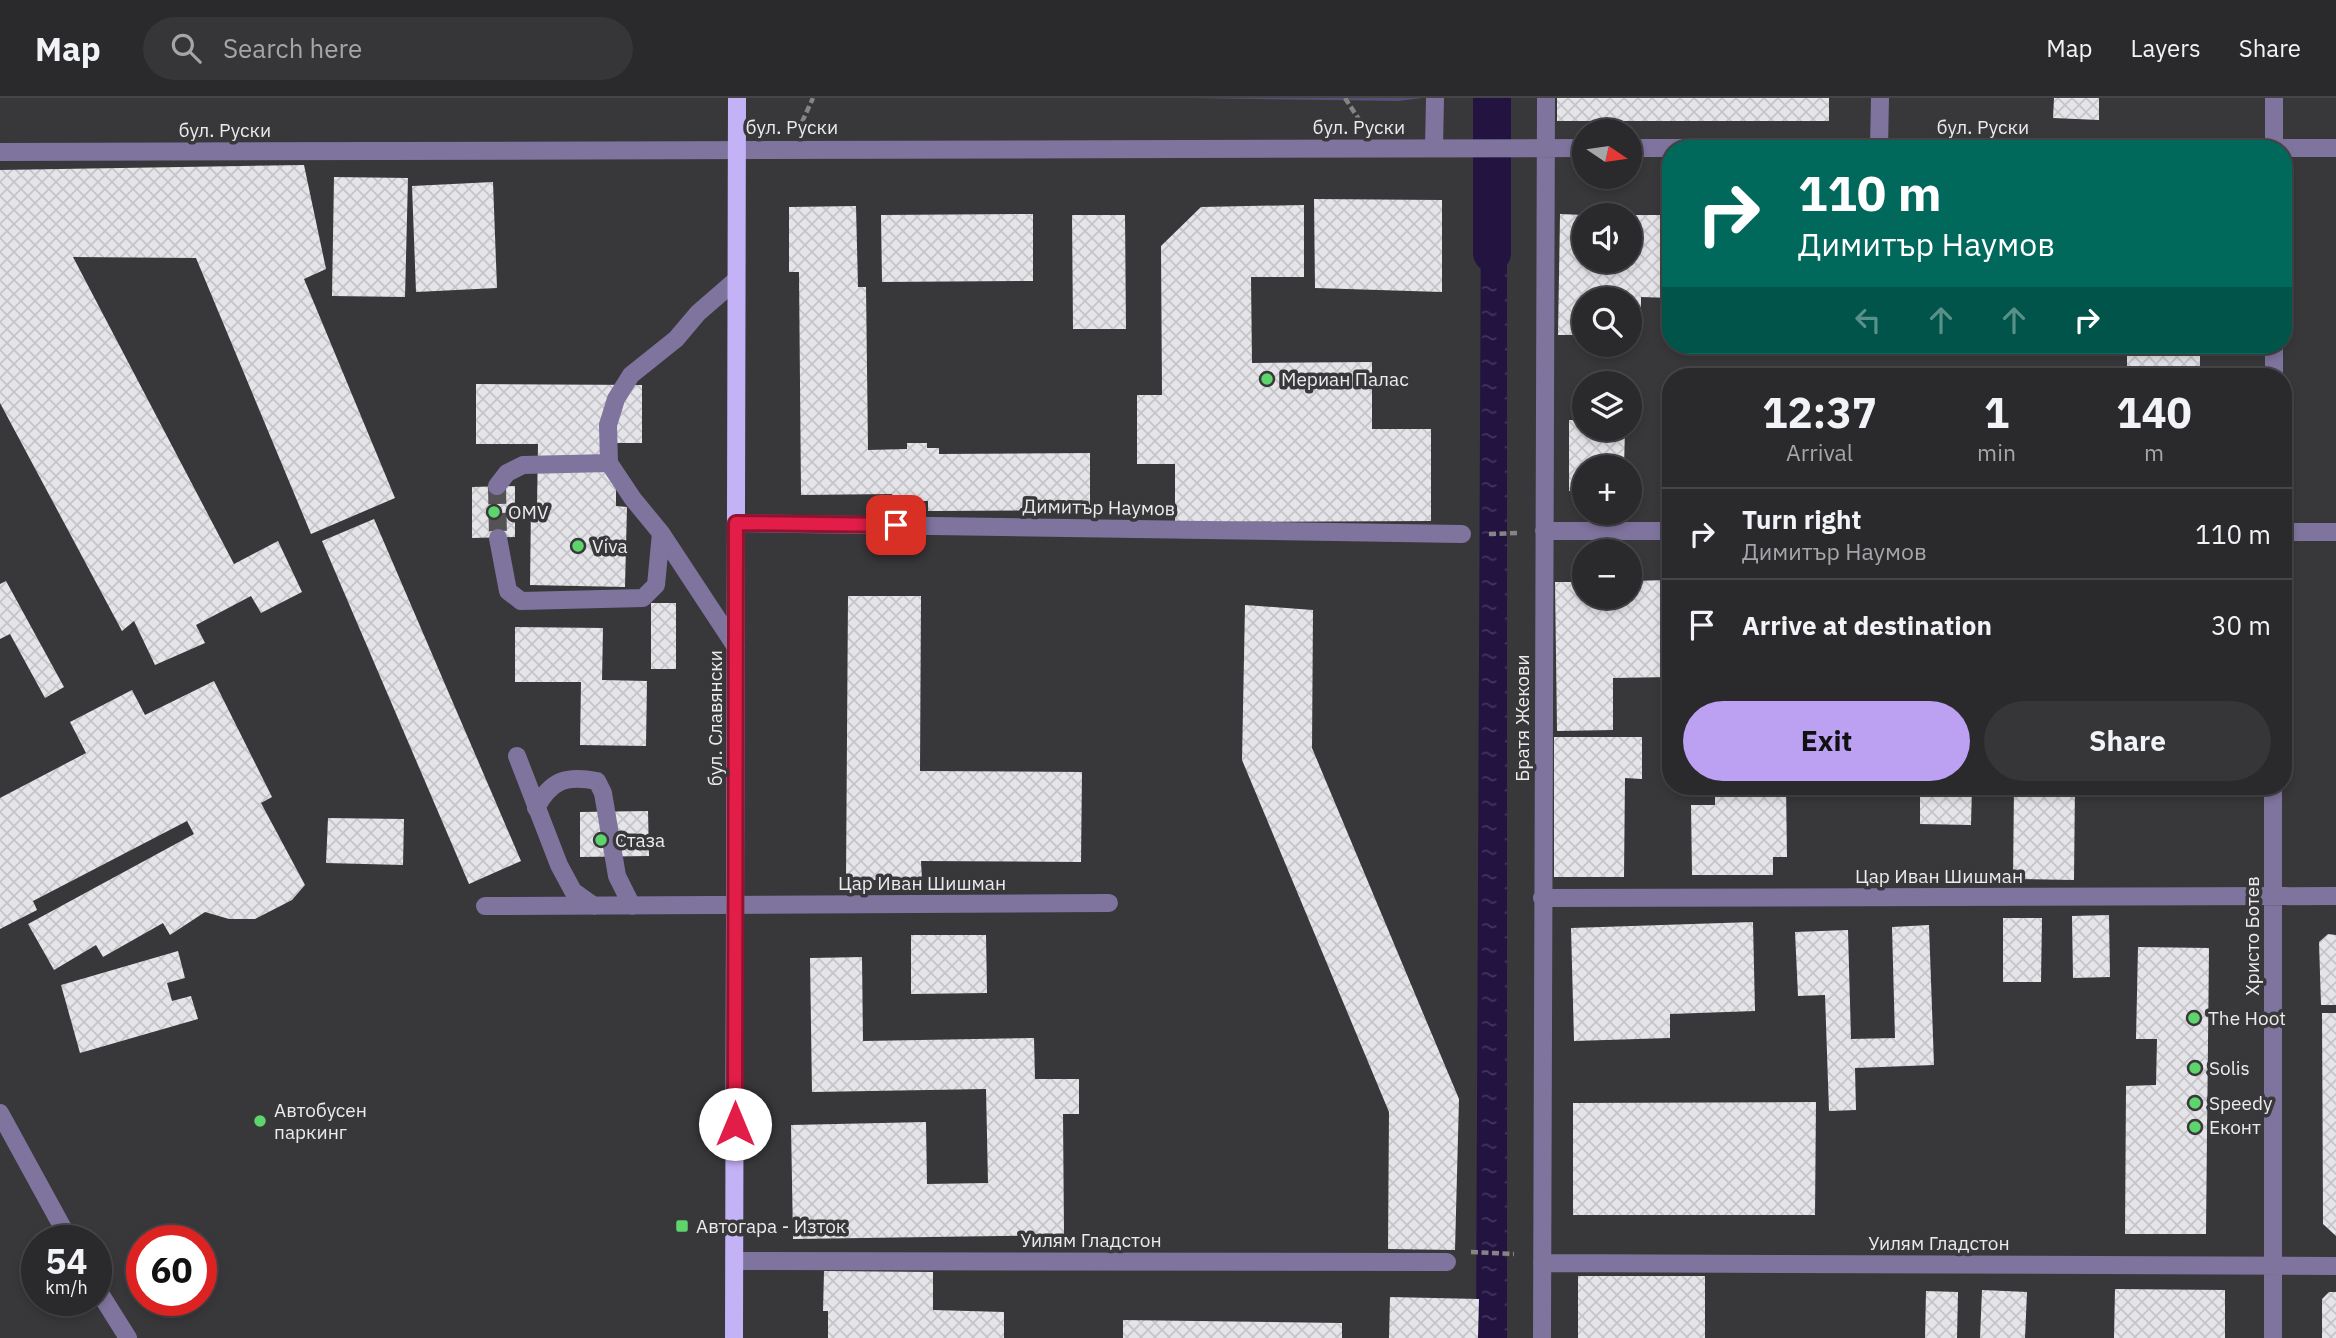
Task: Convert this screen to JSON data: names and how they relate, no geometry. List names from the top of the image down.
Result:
{
  "streets": {
    "main road": ["бул. Славянски"],
    "street": [
      "бул. Руски",
      "Димитър Наумов",
      "Братя Жекови",
      "Цар Иван Шишман",
      "Христо Ботев",
      "Уилям Гладстон"
    ]
  },
  "crossings": [
    ["бул. Руски", "бул. Славянски"],
    ["бул. Руски", "Братя Жекови"],
    ["Димитър Наумов", "бул. Славянски"],
    ["бул. Славянски", "Цар Иван Шишман"],
    ["бул. Славянски", "Уилям Гладстон"],
    ["Братя Жекови", "Цар Иван Шишман"],
    ["Братя Жекови", "Уилям Гладстон"],
    ["Цар Иван Шишман", "Христо Ботев"],
    ["Христо Ботев", "Уилям Гладстон"]
  ],
  "places": {
    "other": [
      "Мериан Палас",
      "OMV",
      "Viva",
      "Стаза",
      "The Hoot",
      "Solis",
      "Speedy",
      "Автобусен паркинг",
      "Еконт"
    ],
    "transit": ["Автогара - Изток"]
  },
  "north": "right",
  "page": {
    "header": "Map",
    "search": "Search here",
    "nav": ["Map", "Layers", "Share"],
    "map_buttons": ["+", "−"],
    "turn": ["110 m", "Димитър Наумов"],
    "eta": [
      "12:37",
      "Arrival",
      "1",
      "min",
      "140",
      "m"
    ],
    "list": [
      {
        "name": "Turn right",
        "note": "Димитър Наумов",
        "value": "110 m"
      },
      {
        "name": "Arrive at destination",
        "value": "30 m"
      }
    ],
    "buttons": ["Exit", "Share"],
    "speed": "54 km/h",
    "limit": "60"
  }
}
